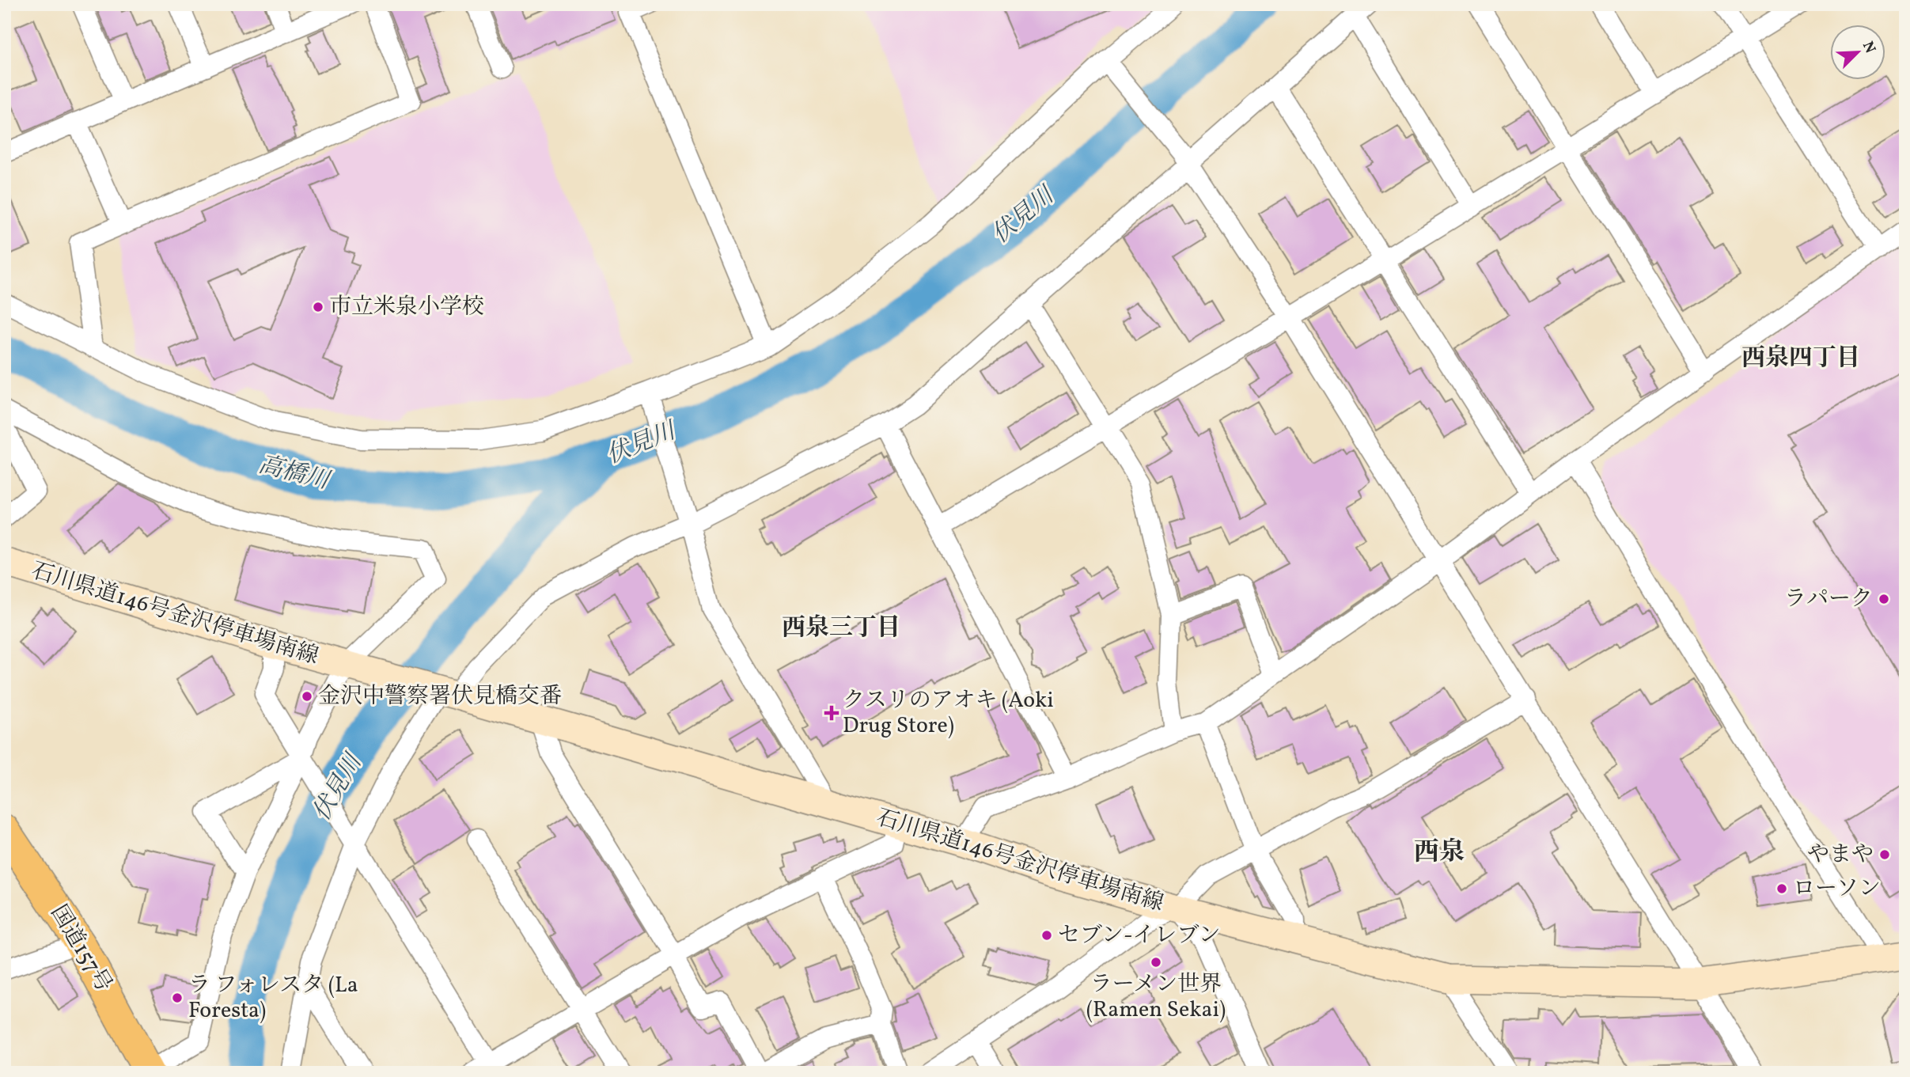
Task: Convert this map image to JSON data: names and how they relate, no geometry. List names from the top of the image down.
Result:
{
  "streets": {
    "highway": ["国道157号"],
    "main road": ["石川県道146号金沢停車場南線"]
  },
  "districts": ["西泉四丁目", "西泉三丁目", "西泉"],
  "water": ["伏見川", "高橋川"],
  "places": {
    "other": [
      "市立米泉小学校",
      "ラパーク",
      "金沢中警察署伏見橋交番",
      "やまや",
      "ローソン",
      "セブン-イレブン",
      "ラーメン世界 (Ramen Sekai)",
      "ラ フォレスタ (La Foresta)"
    ],
    "health": ["クスリのアオキ (Aoki Drug Store)"]
  },
  "north": "top right"
}
